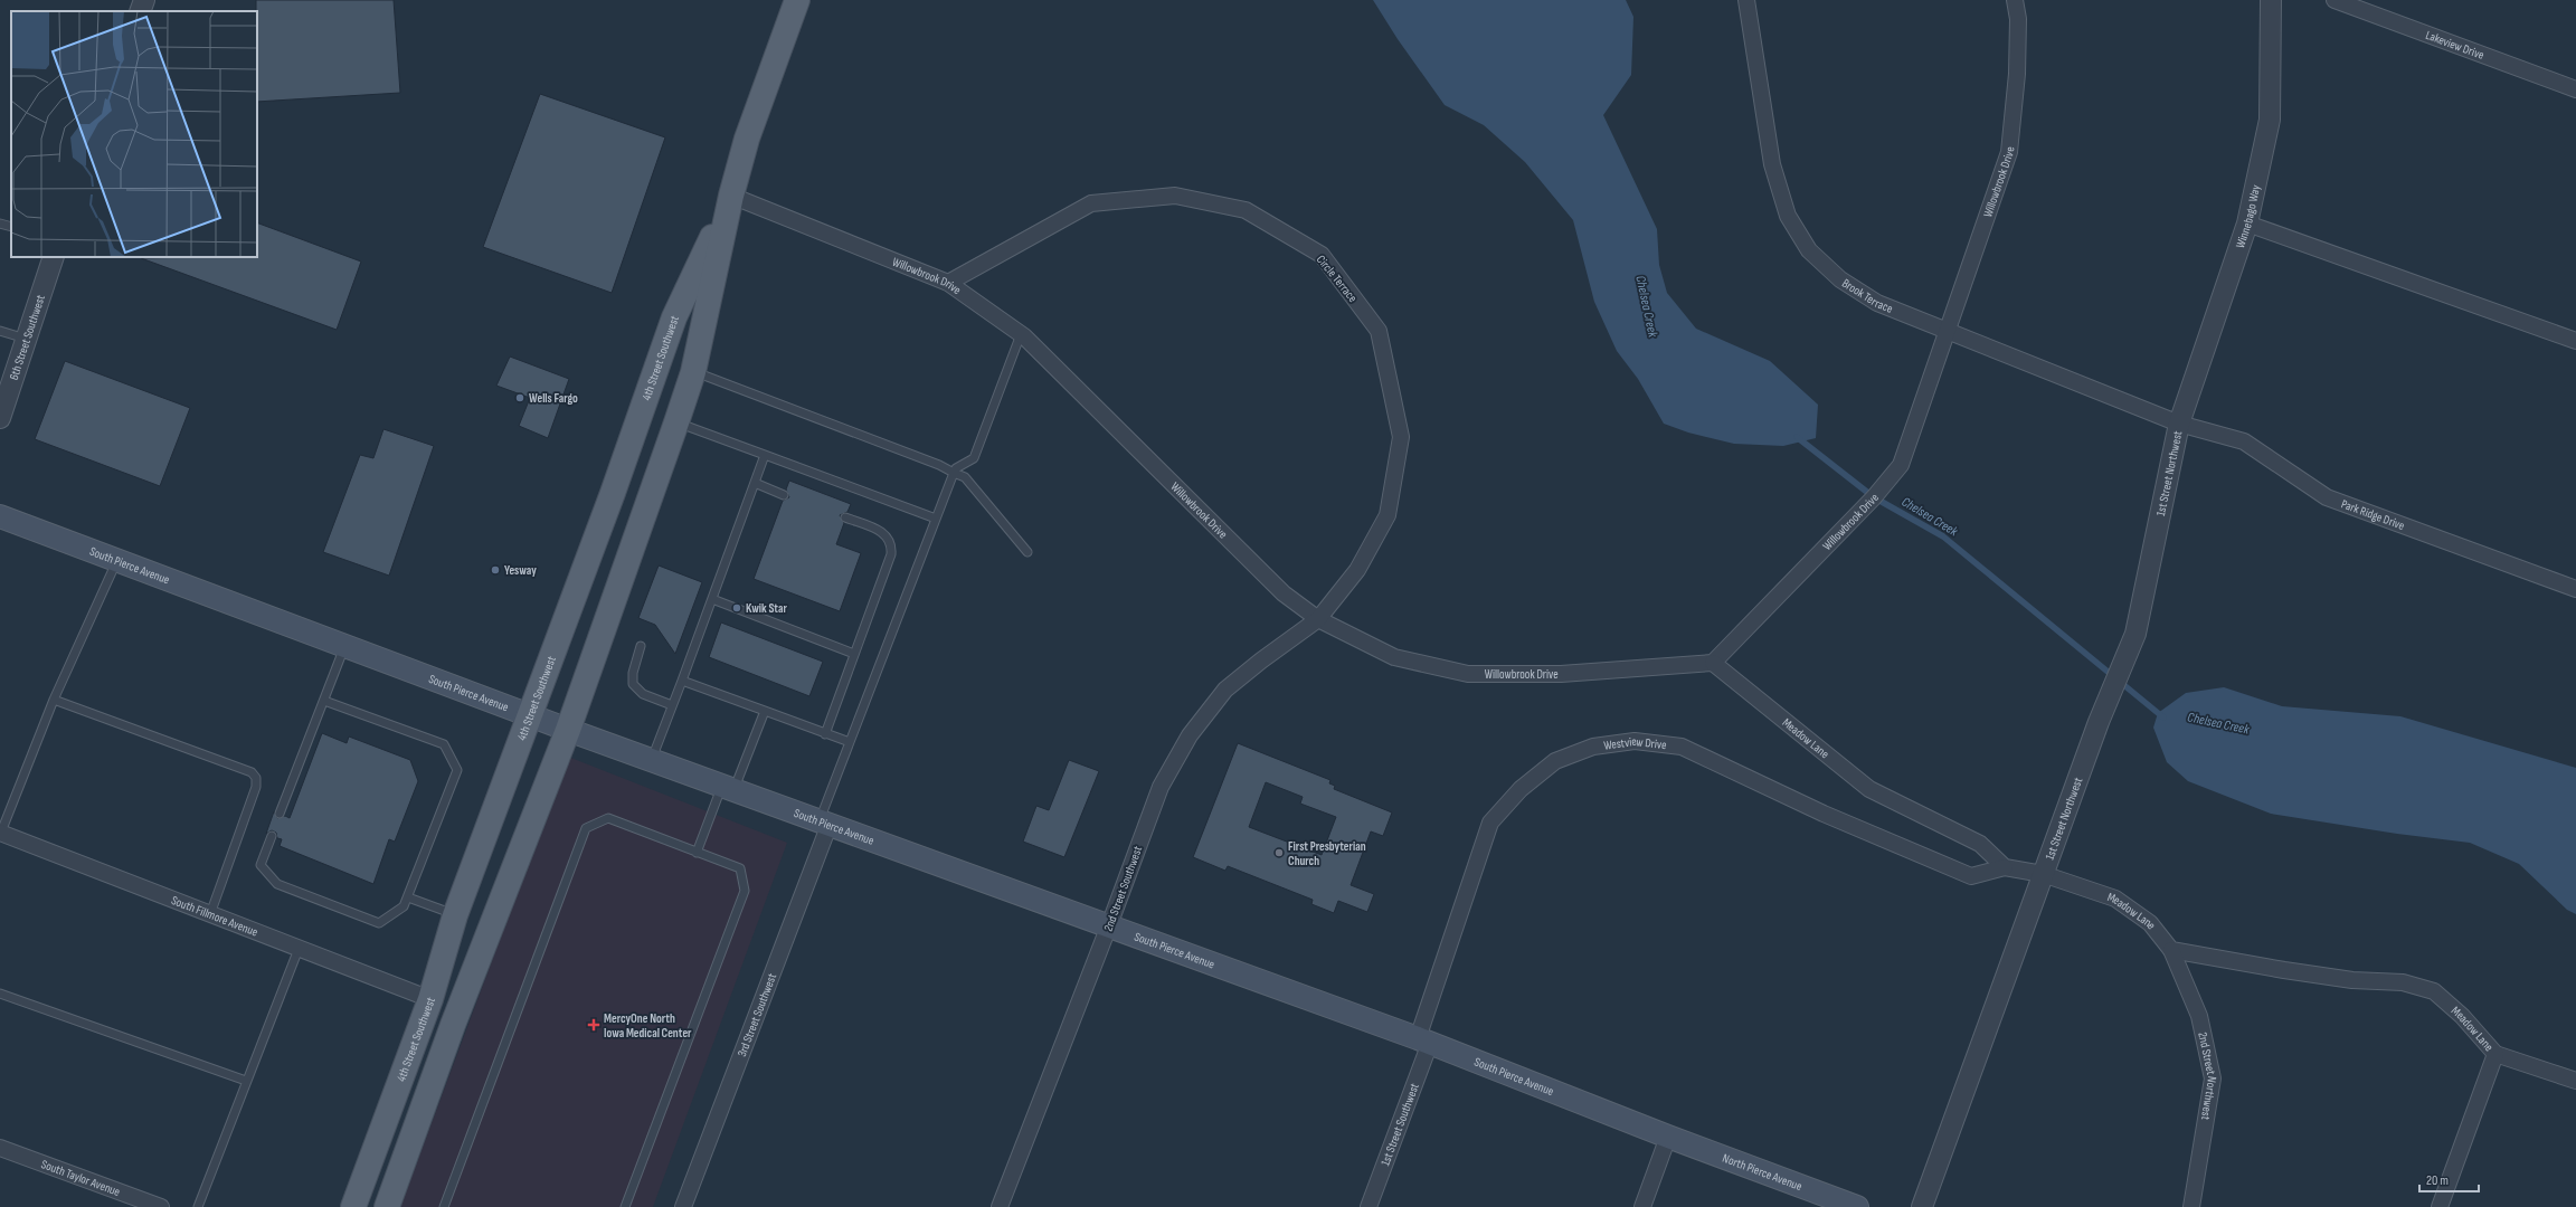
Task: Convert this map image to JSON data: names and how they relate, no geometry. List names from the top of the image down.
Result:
{
  "streets": {
    "main road": ["4th Street Southwest", "South Pierce Avenue", "North Pierce Avenue"],
    "street": [
      "Lakeview Drive",
      "Willowbrook Drive",
      "Winnebago Way",
      "Circle Terrace",
      "Brook Terrace",
      "6th Street Southwest",
      "1st Street Northwest",
      "Park Ridge Drive",
      "Meadow Lane",
      "Westview Drive",
      "2nd Street Southwest",
      "South Fillmore Avenue",
      "3rd Street Southwest",
      "2nd Street Northwest",
      "1st Street Southwest",
      "South Taylor Avenue"
    ]
  },
  "crossings": [
    ["Willowbrook Drive", "Circle Terrace"],
    ["Willowbrook Drive", "Brook Terrace"],
    ["Willowbrook Drive", "4th Street Southwest"],
    ["Willowbrook Drive", "Meadow Lane"],
    ["Willowbrook Drive", "2nd Street Southwest"],
    ["Winnebago Way", "Brook Terrace"],
    ["Winnebago Way", "1st Street Northwest"],
    ["Winnebago Way", "Park Ridge Drive"],
    ["Circle Terrace", "2nd Street Southwest"],
    ["Brook Terrace", "1st Street Northwest"],
    ["Brook Terrace", "Park Ridge Drive"],
    ["4th Street Southwest", "South Pierce Avenue"],
    ["4th Street Southwest", "South Fillmore Avenue"],
    ["1st Street Northwest", "Park Ridge Drive"],
    ["1st Street Northwest", "Meadow Lane"],
    ["South Pierce Avenue", "Westview Drive"],
    ["South Pierce Avenue", "2nd Street Southwest"],
    ["South Pierce Avenue", "3rd Street Southwest"],
    ["South Pierce Avenue", "1st Street Southwest"],
    ["South Pierce Avenue", "North Pierce Avenue"],
    ["Meadow Lane", "Westview Drive"],
    ["Meadow Lane", "2nd Street Northwest"],
    ["Westview Drive", "1st Street Southwest"]
  ],
  "water": ["Chelsea Creek"],
  "places": {
    "other": [
      "Wells Fargo",
      "Yesway",
      "Kwik Star",
      "First Presbyterian Church"
    ],
    "health": ["MercyOne North Iowa Medical Center"]
  },
  "scale_bar": "20 m"
}
